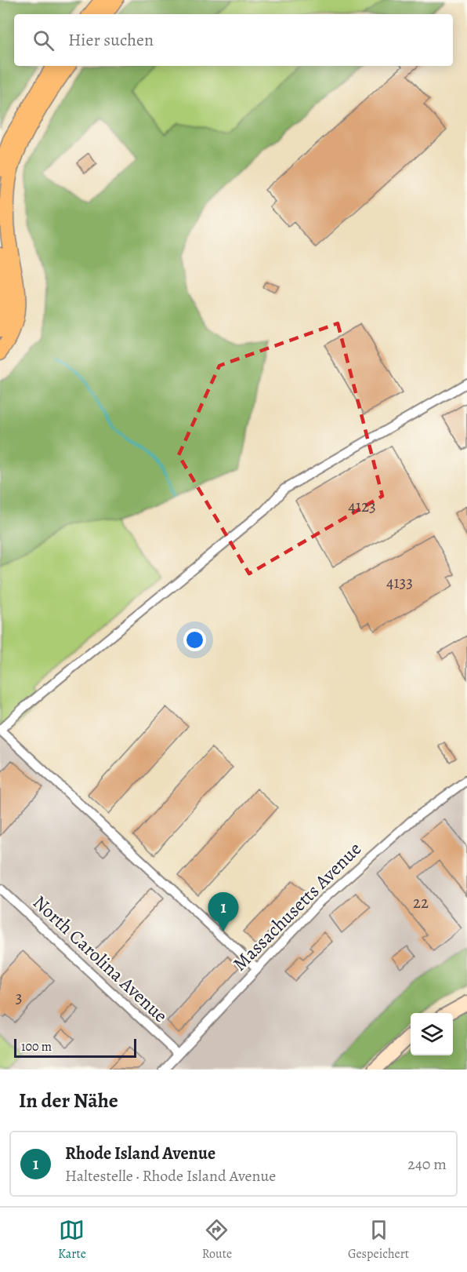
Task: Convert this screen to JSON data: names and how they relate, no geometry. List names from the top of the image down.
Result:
{
  "streets": {
    "street": ["Massachusetts Avenue", "North Carolina Avenue"]
  },
  "crossings": [
    ["Massachusetts Avenue", "North Carolina Avenue"]
  ],
  "house_numbers": [
    "4123",
    "4133",
    "22",
    "3"
  ],
  "scale_bar": "100 m",
  "page": {
    "search": "Hier suchen",
    "pins": "1",
    "scale": "100 m",
    "heading": "In der Nähe",
    "list": [
      {
        "mark": "1",
        "name": "Rhode Island Avenue",
        "note": "Haltestelle · Rhode Island Avenue",
        "value": "240 m"
      }
    ],
    "nav": ["Karte", "Route", "Gespeichert"]
  }
}
